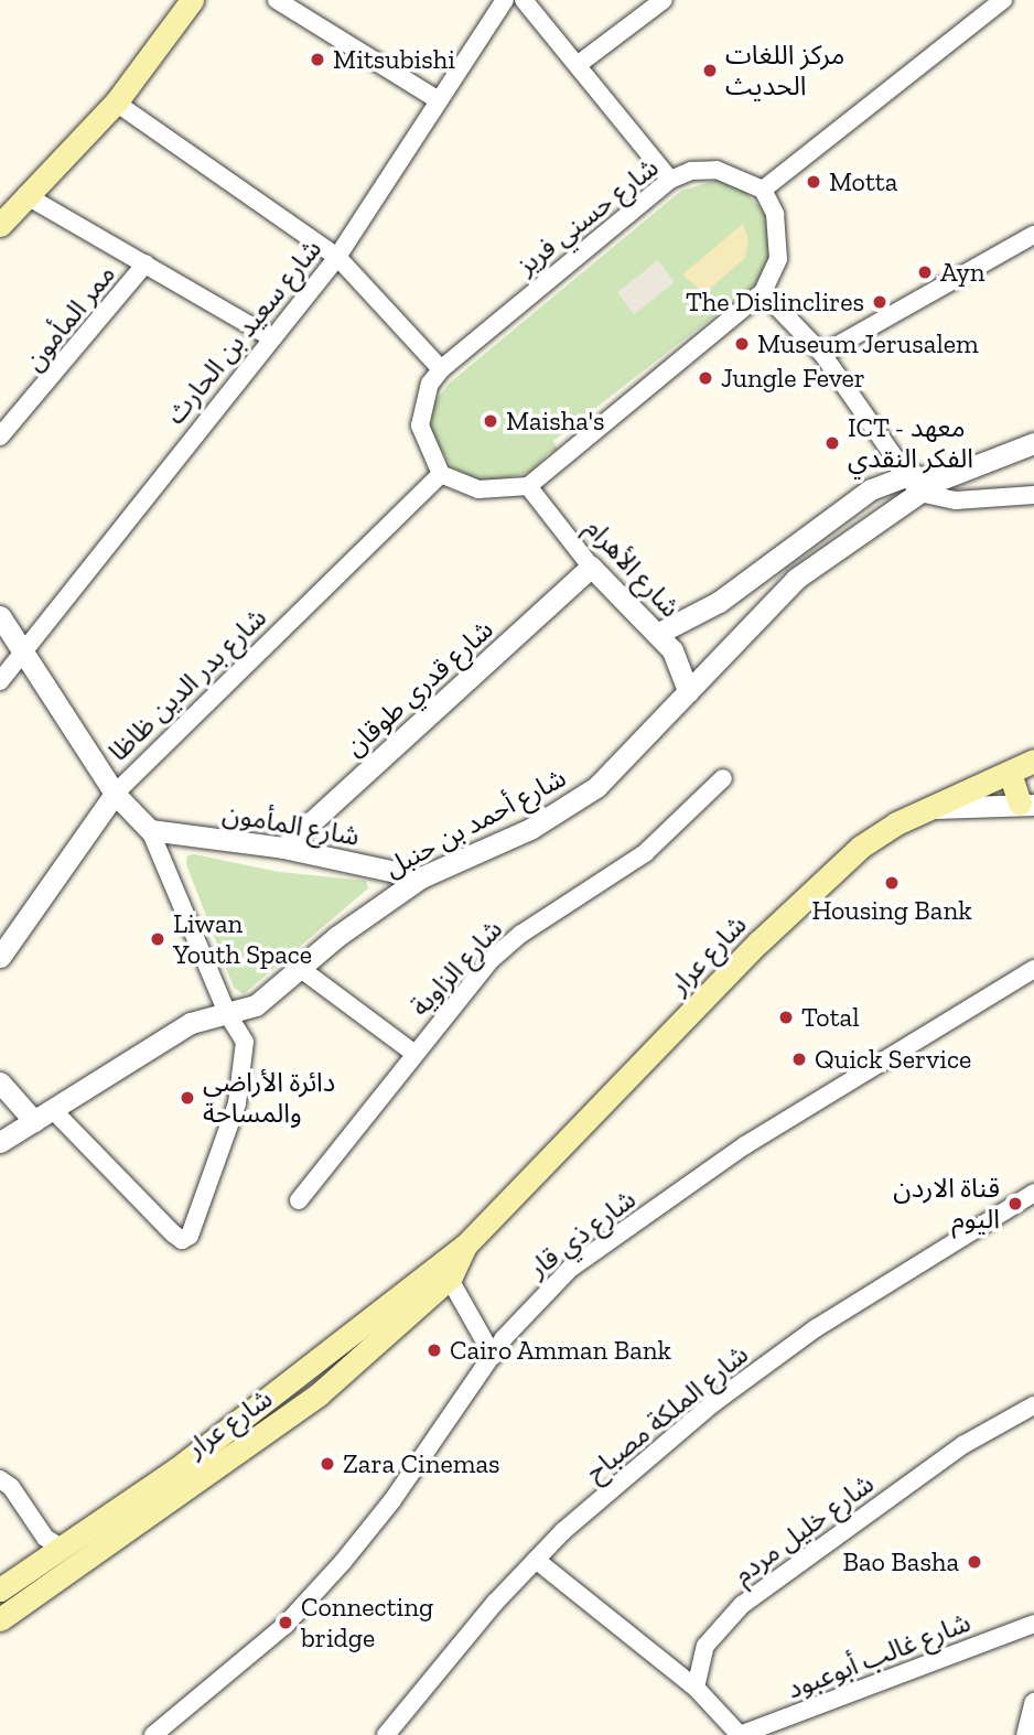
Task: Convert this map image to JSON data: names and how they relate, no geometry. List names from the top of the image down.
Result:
{
  "streets": {
    "main road": ["شارع عرار"],
    "street": [
      "شارع حسني فريز",
      "ممر المأمون",
      "شارع سعيد بن الحارث",
      "شارع الأهرام",
      "شارع بدر الدين ظاظا",
      "شارع قدري طوقان",
      "شارع أحمد بن حنبل",
      "شارع المأمون",
      "شارع الزاوية",
      "شارع ذي قار",
      "شارع الملكة مصباح",
      "شارع خليل مردم",
      "شارع غالب أبوعبود"
    ]
  },
  "crossings": [
    ["شارع حسني فريز", "شارع بدر الدين ظاظا"],
    ["شارع الأهرام", "شارع قدري طوقان"],
    ["شارع الأهرام", "شارع أحمد بن حنبل"],
    ["شارع قدري طوقان", "شارع المأمون"],
    ["شارع أحمد بن حنبل", "شارع المأمون"]
  ],
  "places": [
    "Mitsubishi",
    "مركز اللغات الحديث",
    "Motta",
    "Ayn",
    "The Dislinclires",
    "Museum Jerusalem",
    "Jungle Fever",
    "Maisha's",
    "ICT - معهد الفكر النقدي",
    "Housing Bank",
    "Liwan Youth Space",
    "Total",
    "Quick Service",
    "دائرة الأراضي والمساحة",
    "قناة الاردن اليوم",
    "Cairo Amman Bank",
    "Zara Cinemas",
    "Bao Basha",
    "Connecting bridge"
  ]
}
